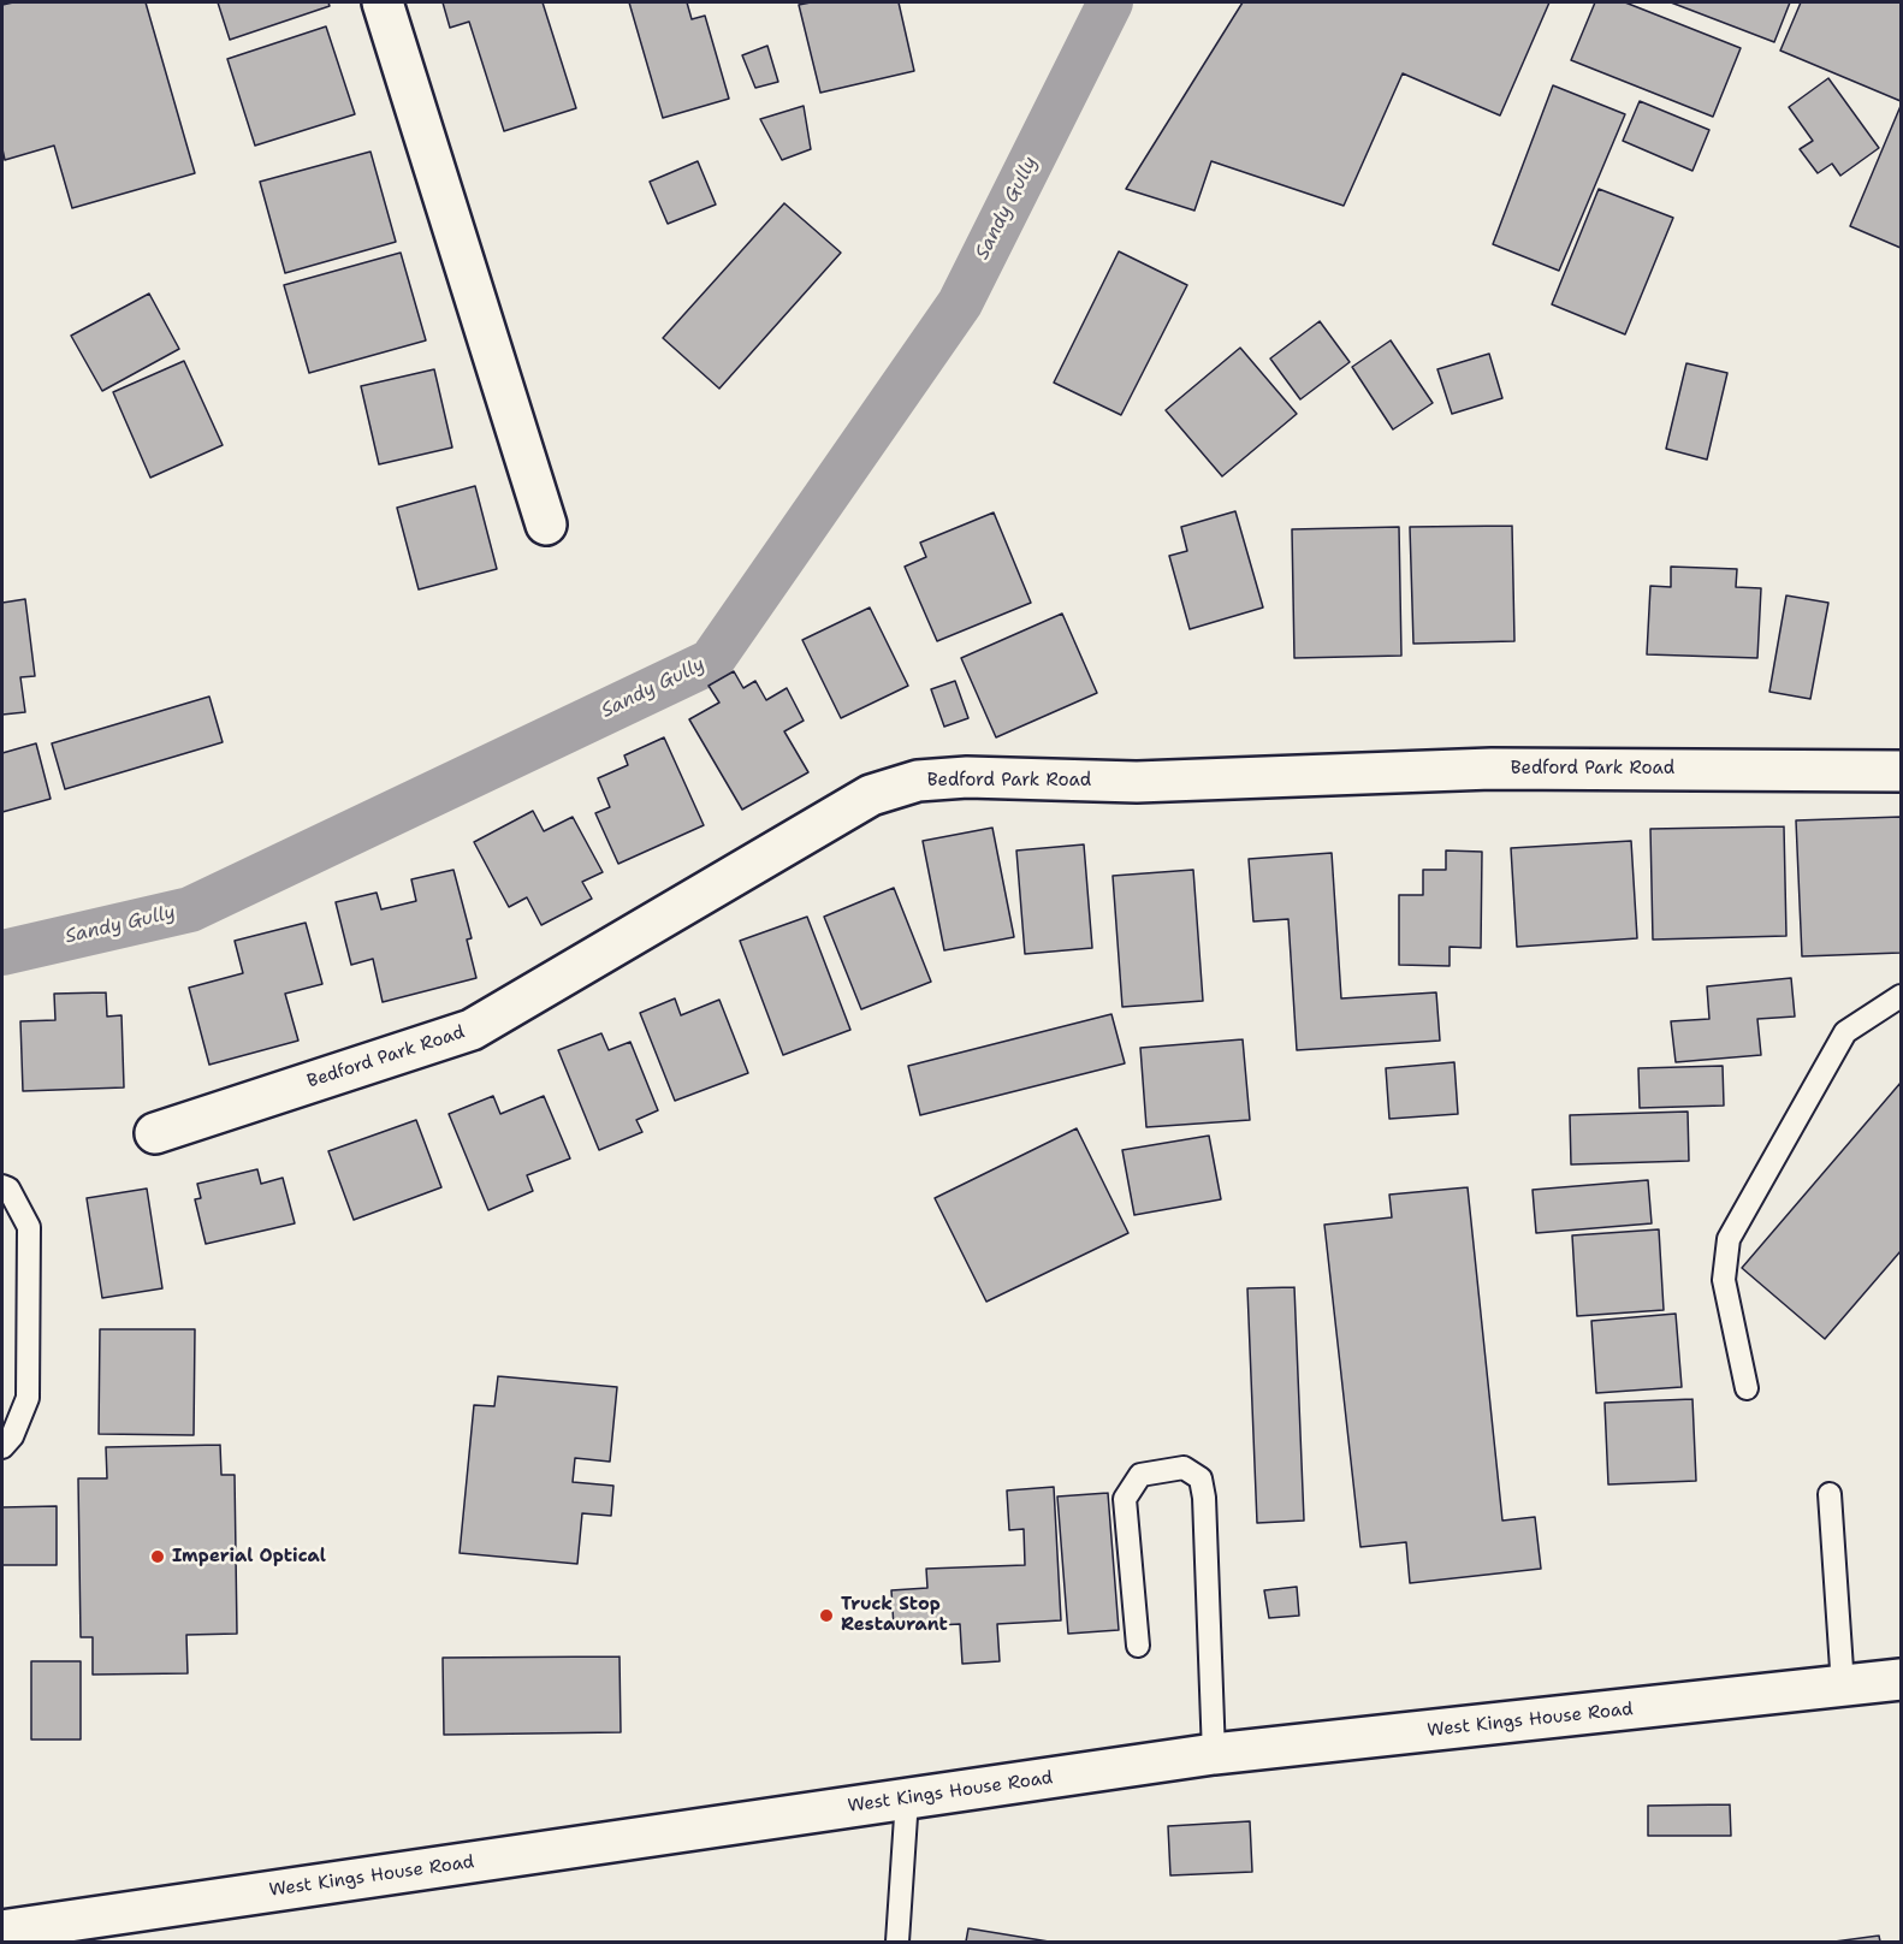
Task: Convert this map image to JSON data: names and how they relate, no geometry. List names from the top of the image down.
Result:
{
  "streets": {
    "street": ["Bedford Park Road", "West Kings House Road"]
  },
  "water": ["Sandy Gully"],
  "places": ["Imperial Optical", "Truck Stop Restaurant"]
}
